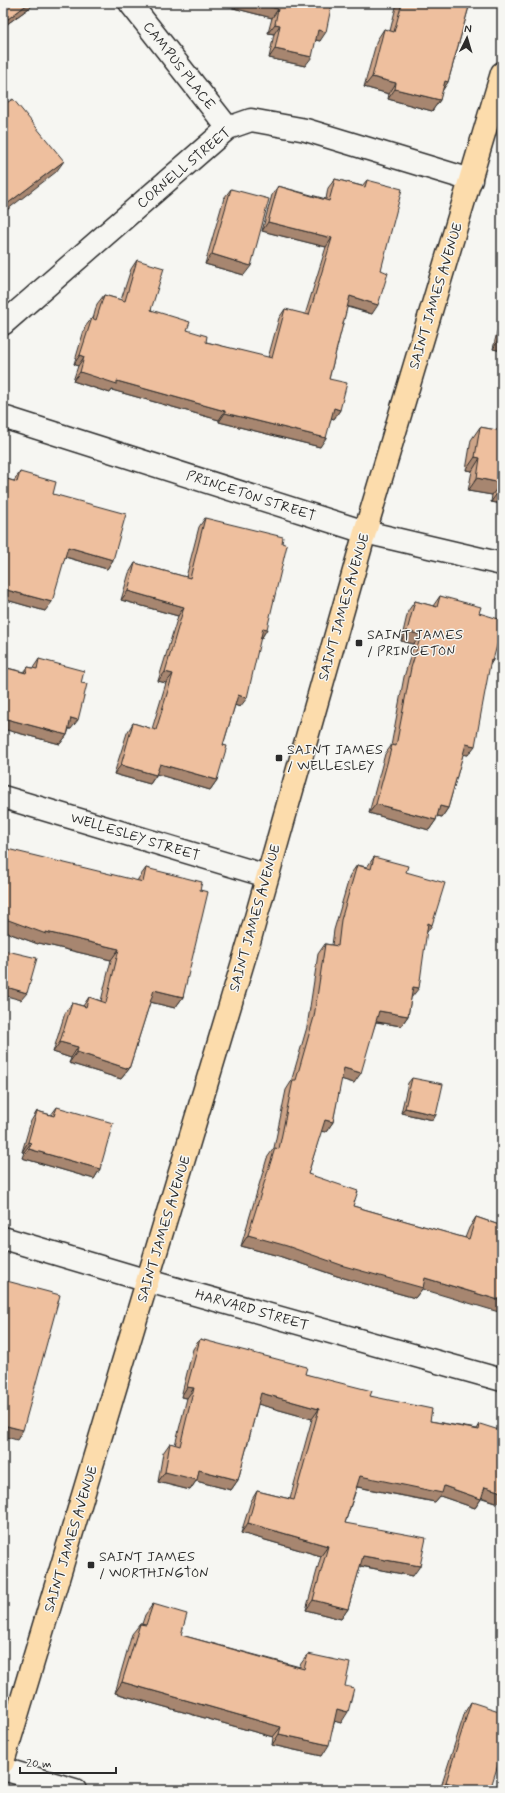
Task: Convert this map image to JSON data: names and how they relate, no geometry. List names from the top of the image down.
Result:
{
  "streets": {
    "main road": ["SAINT JAMES AVENUE"],
    "street": [
      "CAMPUS PLACE",
      "CORNELL STREET",
      "PRINCETON STREET",
      "WELLESLEY STREET",
      "HARVARD STREET"
    ]
  },
  "crossings": [
    ["CAMPUS PLACE", "CORNELL STREET"],
    ["CORNELL STREET", "SAINT JAMES AVENUE"],
    ["SAINT JAMES AVENUE", "PRINCETON STREET"],
    ["SAINT JAMES AVENUE", "WELLESLEY STREET"],
    ["SAINT JAMES AVENUE", "HARVARD STREET"]
  ],
  "places": {
    "transit": ["SAINT JAMES / PRINCETON", "SAINT JAMES / WELLESLEY", "SAINT JAMES / WORTHINGTON"]
  },
  "scale_bar": "20 m",
  "north": "top"
}
